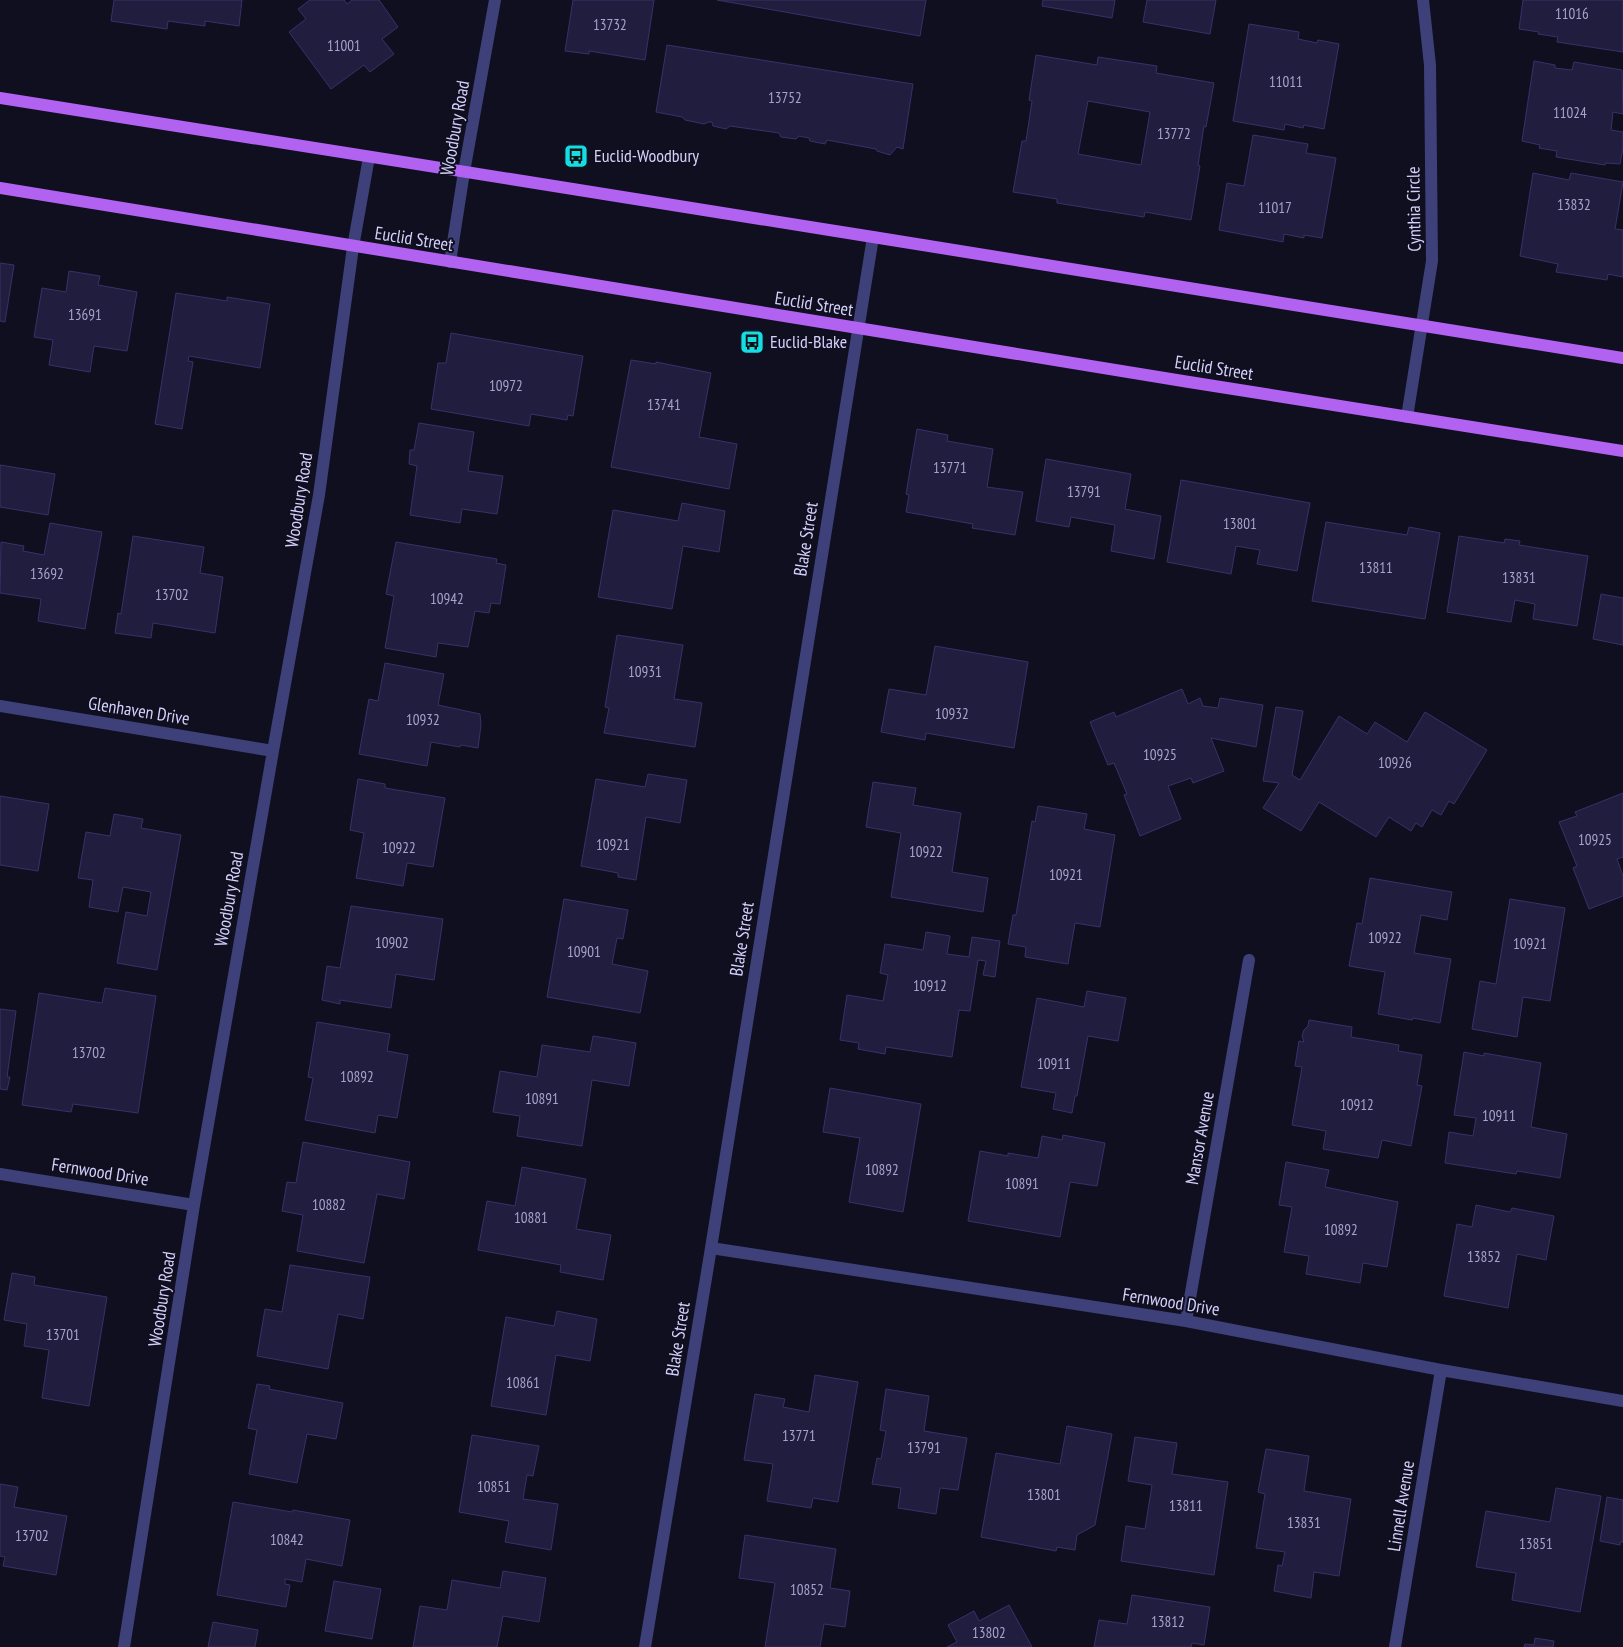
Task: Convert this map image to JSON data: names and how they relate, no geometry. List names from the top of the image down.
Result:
{
  "streets": {
    "main road": ["Euclid Street"],
    "street": [
      "Woodbury Road",
      "Cynthia Circle",
      "Blake Street",
      "Glenhaven Drive",
      "Mansor Avenue",
      "Fernwood Drive",
      "Linnell Avenue"
    ]
  },
  "crossings": [
    ["Woodbury Road", "Euclid Street"],
    ["Woodbury Road", "Glenhaven Drive"],
    ["Woodbury Road", "Fernwood Drive"],
    ["Cynthia Circle", "Euclid Street"],
    ["Euclid Street", "Blake Street"],
    ["Blake Street", "Fernwood Drive"],
    ["Mansor Avenue", "Fernwood Drive"],
    ["Fernwood Drive", "Linnell Avenue"]
  ],
  "places": {
    "bus stop": ["Euclid-Woodbury", "Euclid-Blake"]
  },
  "house_numbers": [
    "11016",
    "13732",
    "11001",
    "11011",
    "13752",
    "11024",
    "13772",
    "13832",
    "11017",
    "13691",
    "10972",
    "13741",
    "13771",
    "13791",
    "13801",
    "13811",
    "13692",
    "13831",
    "13702",
    "10942",
    "10931",
    "10932",
    "10932",
    "10925",
    "10926",
    "10925",
    "10921",
    "10922",
    "10922",
    "10921",
    "10922",
    "10902",
    "10921",
    "10901",
    "10912",
    "13702",
    "10911",
    "10892",
    "10891",
    "10912",
    "10911",
    "10892",
    "10891",
    "10882",
    "10881",
    "10892",
    "13852",
    "13701",
    "10861",
    "13771",
    "13791",
    "10851",
    "13801",
    "13811",
    "13831",
    "13702",
    "10842",
    "13851",
    "10852",
    "13812",
    "13802"
  ]
}
